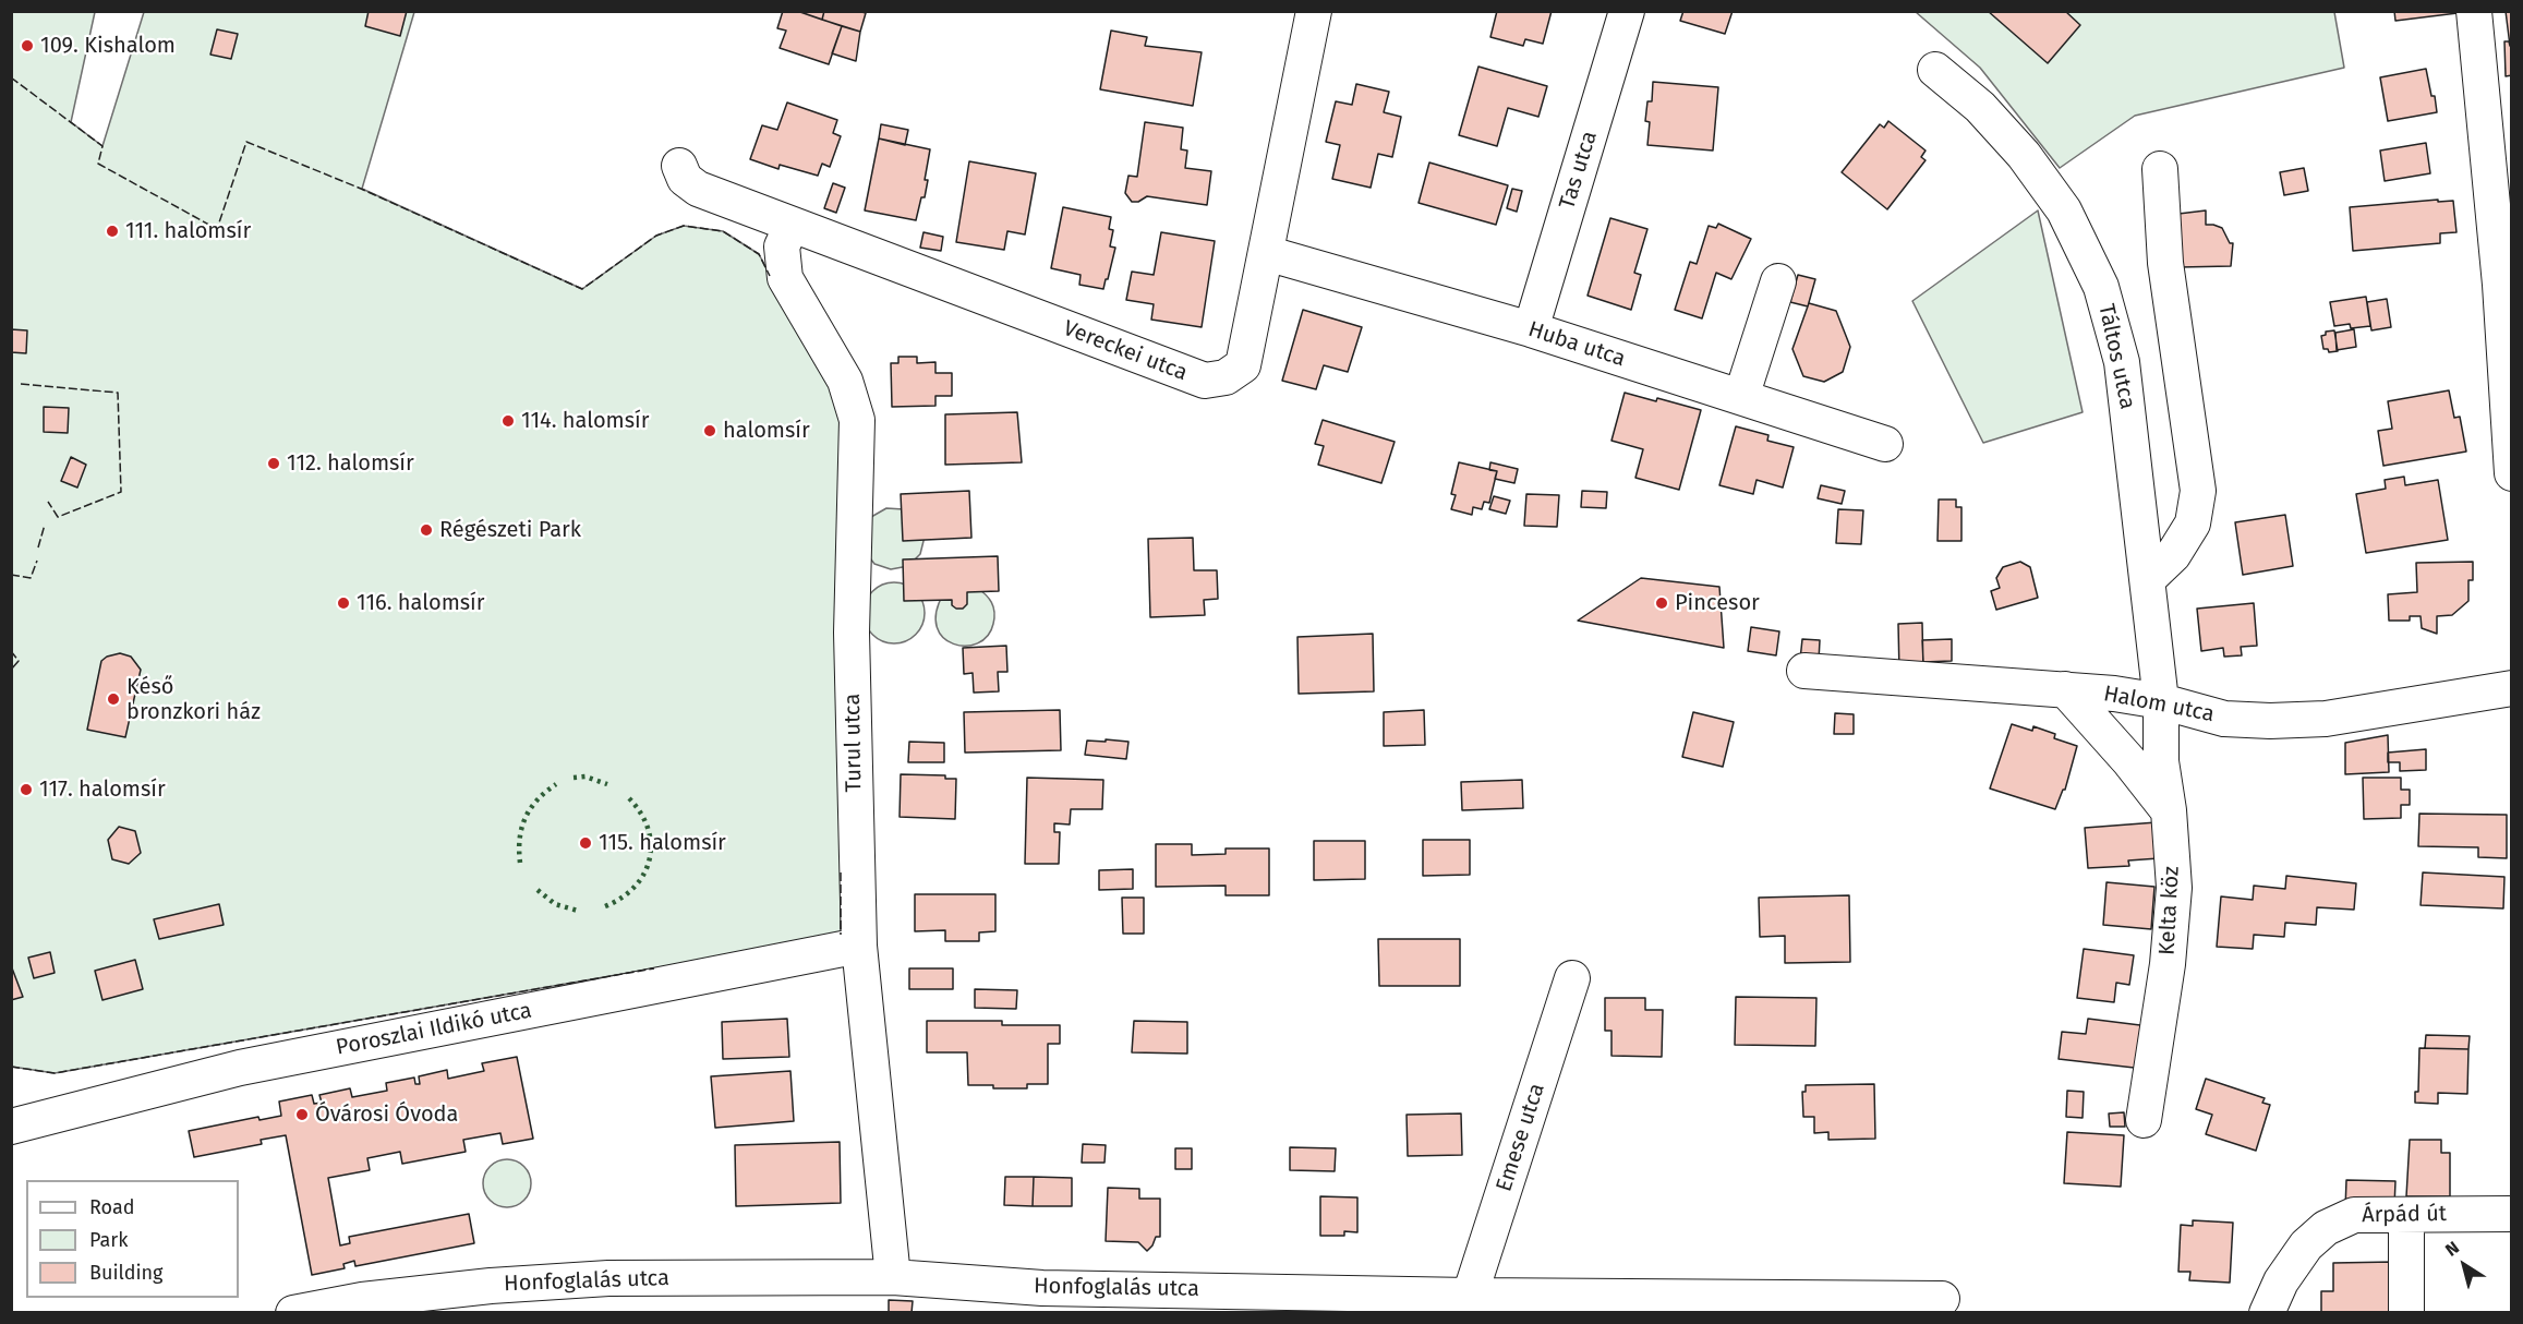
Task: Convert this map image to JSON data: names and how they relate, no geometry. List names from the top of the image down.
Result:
{
  "streets": {
    "street": [
      "Tas utca",
      "Huba utca",
      "Vereckei utca",
      "Táltos utca",
      "Halom utca",
      "Turul utca",
      "Kelta köz",
      "Poroszlai Ildikó utca",
      "Emese utca",
      "Árpád út",
      "Honfoglalás utca"
    ]
  },
  "crossings": [
    ["Tas utca", "Huba utca"],
    ["Huba utca", "Vereckei utca"],
    ["Vereckei utca", "Turul utca"],
    ["Táltos utca", "Halom utca"],
    ["Táltos utca", "Kelta köz"],
    ["Halom utca", "Kelta köz"],
    ["Turul utca", "Poroszlai Ildikó utca"],
    ["Turul utca", "Honfoglalás utca"],
    ["Emese utca", "Honfoglalás utca"]
  ],
  "places": [
    "109. Kishalom",
    "111. halomsír",
    "114. halomsír",
    "halomsír",
    "112. halomsír",
    "Régészeti Park",
    "116. halomsír",
    "Pincesor",
    "Késő bronzkori ház",
    "117. halomsír",
    "115. halomsír",
    "Óvárosi Óvoda"
  ],
  "legend": ["Road", "Park", "Building"],
  "north": "top left"
}
